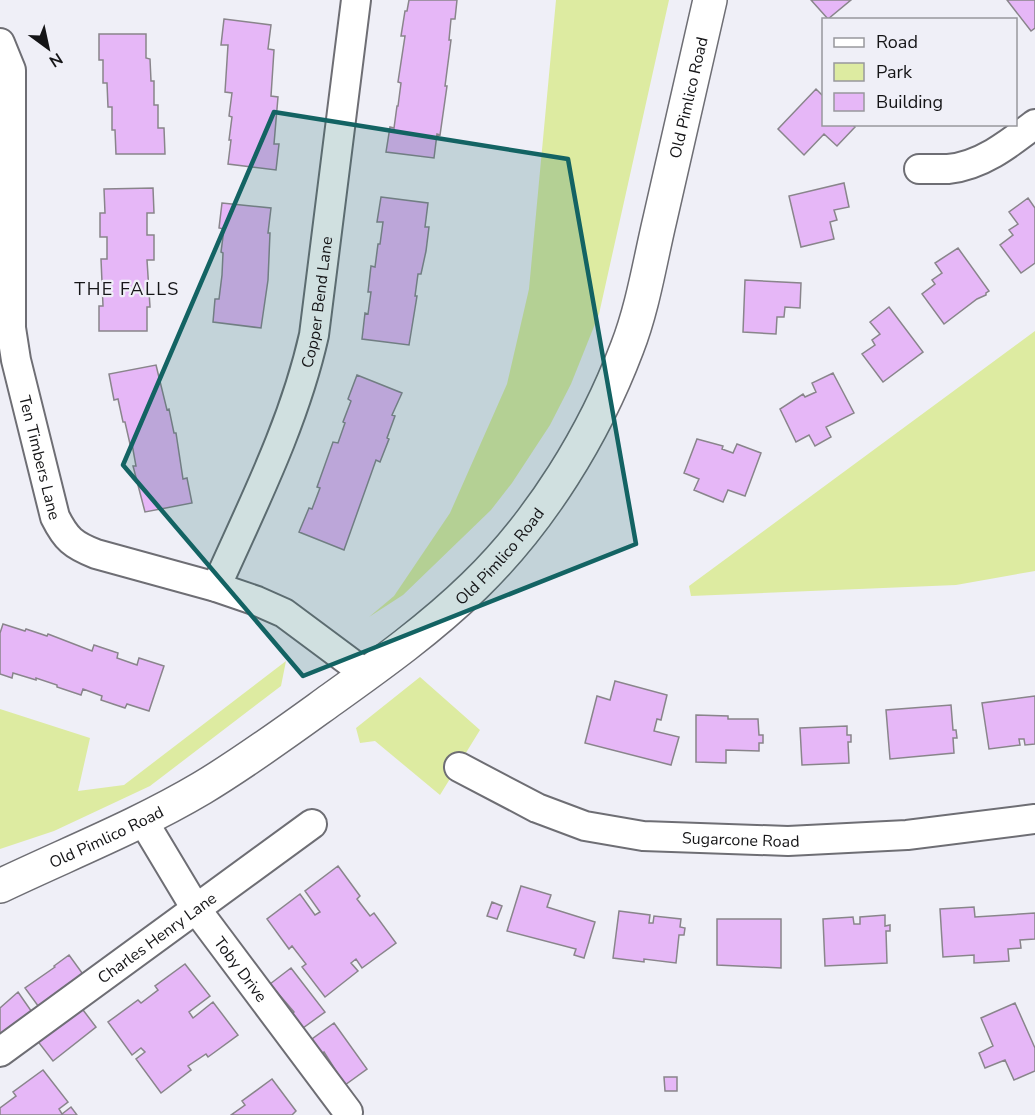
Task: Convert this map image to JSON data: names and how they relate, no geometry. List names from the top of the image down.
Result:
{
  "streets": {
    "street": [
      "Old Pimlico Road",
      "Copper Bend Lane",
      "Ten Timbers Lane",
      "Sugarcone Road",
      "Charles Henry Lane",
      "Toby Drive"
    ]
  },
  "crossings": [
    ["Old Pimlico Road", "Ten Timbers Lane"],
    ["Old Pimlico Road", "Toby Drive"],
    ["Copper Bend Lane", "Ten Timbers Lane"],
    ["Charles Henry Lane", "Toby Drive"]
  ],
  "districts": ["THE FALLS"],
  "legend": ["Road", "Park", "Building"],
  "north": "bottom right"
}
